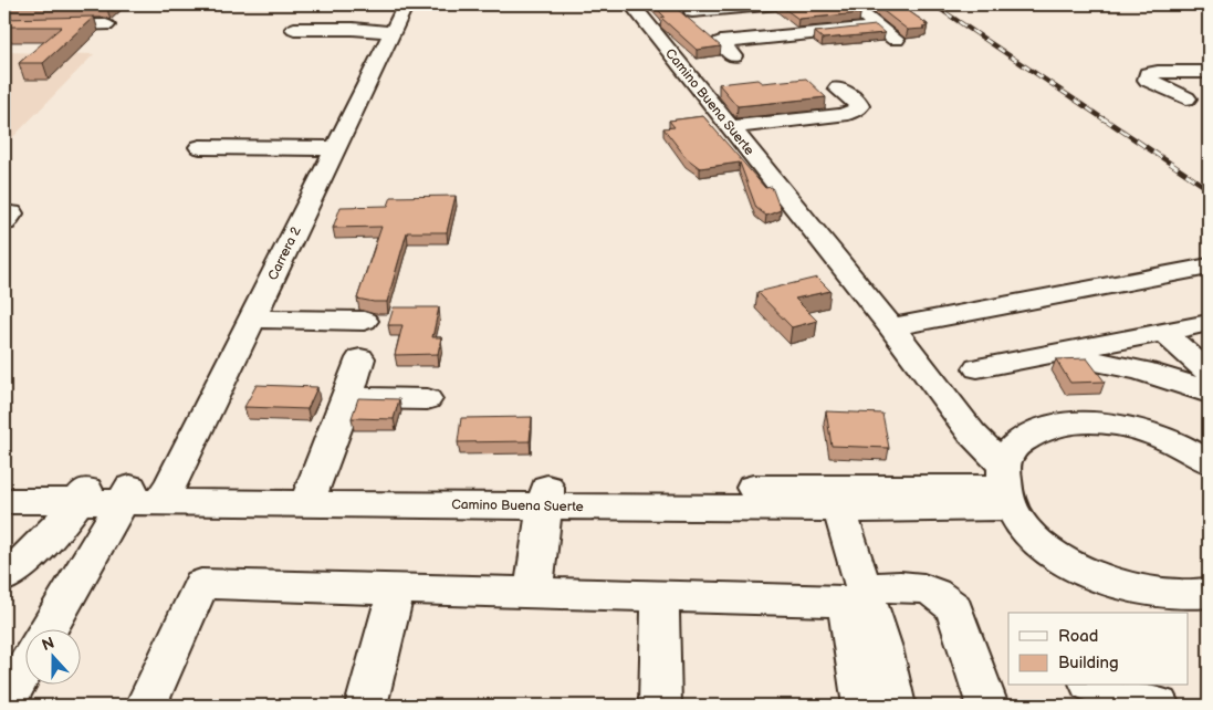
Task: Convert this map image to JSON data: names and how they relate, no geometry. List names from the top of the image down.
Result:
{
  "streets": {
    "street": ["Camino Buena Suerte", "Carrera 2"]
  },
  "crossings": [
    ["Camino Buena Suerte", "Carrera 2"]
  ],
  "legend": ["Road", "Building"],
  "north": "top"
}
